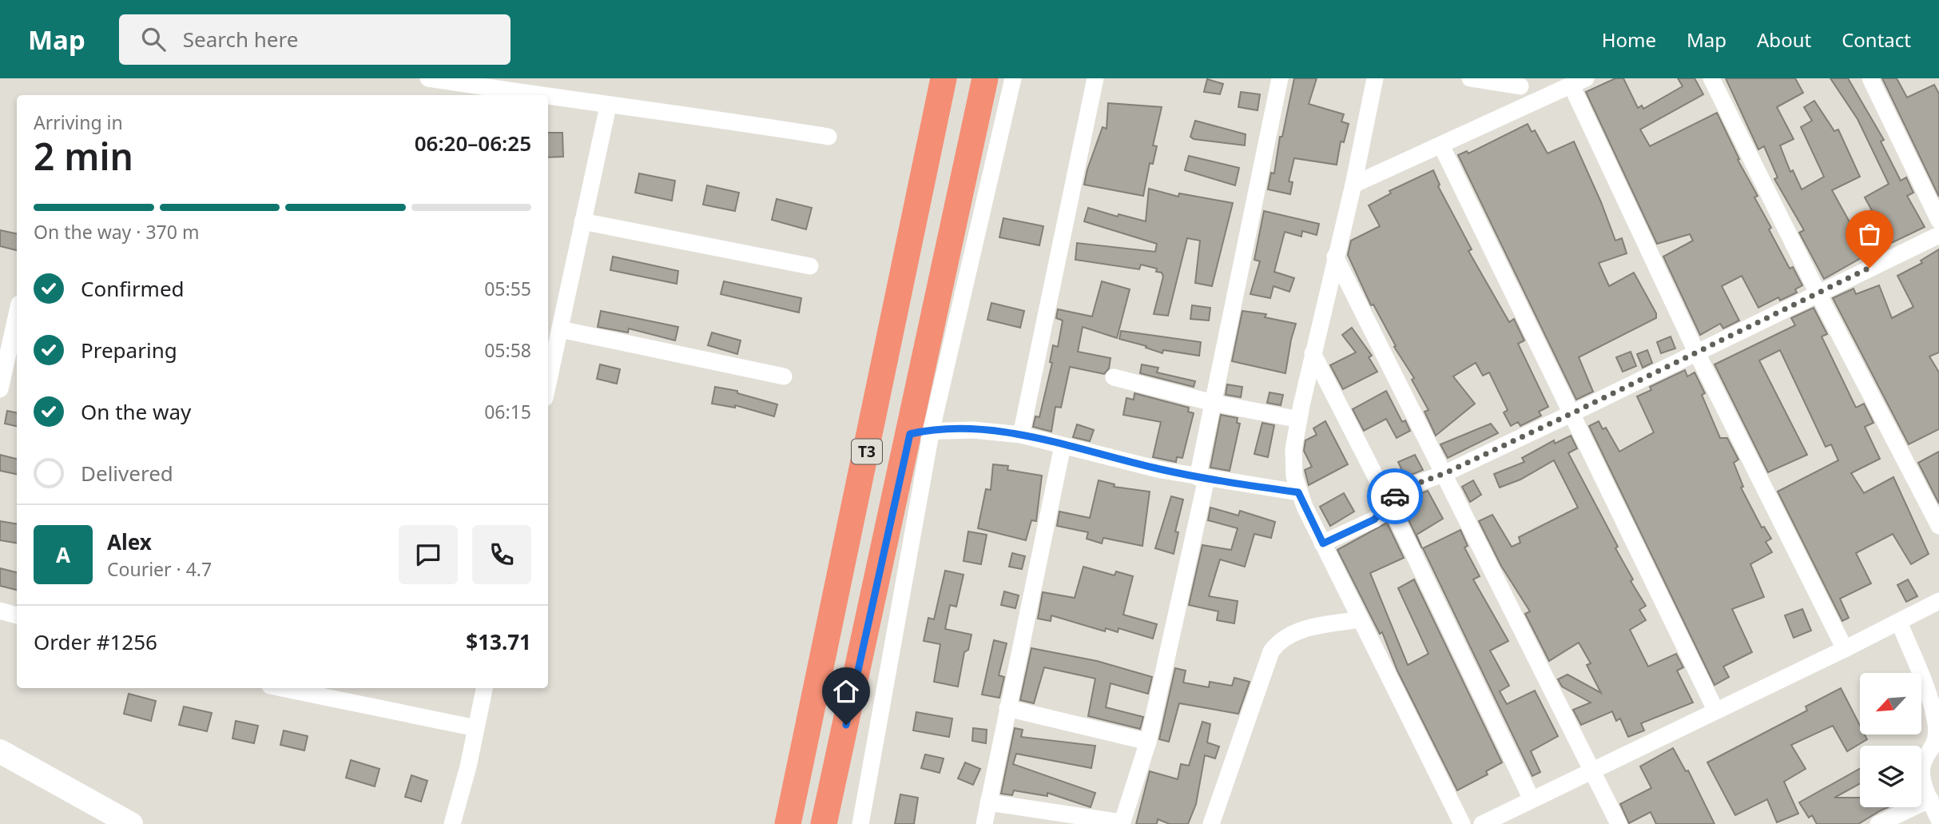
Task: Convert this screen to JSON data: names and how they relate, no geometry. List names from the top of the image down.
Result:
{
  "streets": {
    "highway": ["T3"]
  },
  "north": "bottom left",
  "page": {
    "header": "Map",
    "search": "Search here",
    "nav": [
      "Home",
      "Map",
      "About",
      "Contact"
    ],
    "heading": ["2 min", "Arriving in", "06:20–06:25"],
    "panel": [
      "Alex",
      "Courier · 4.7",
      "Order #1256",
      "$13.71"
    ],
    "bar": "On the way · 370 m",
    "list": [
      ["Confirmed", "05:55"],
      ["Preparing", "05:58"],
      ["On the way", "06:15"],
      "Delivered"
    ],
    "round": "A"
  }
}
